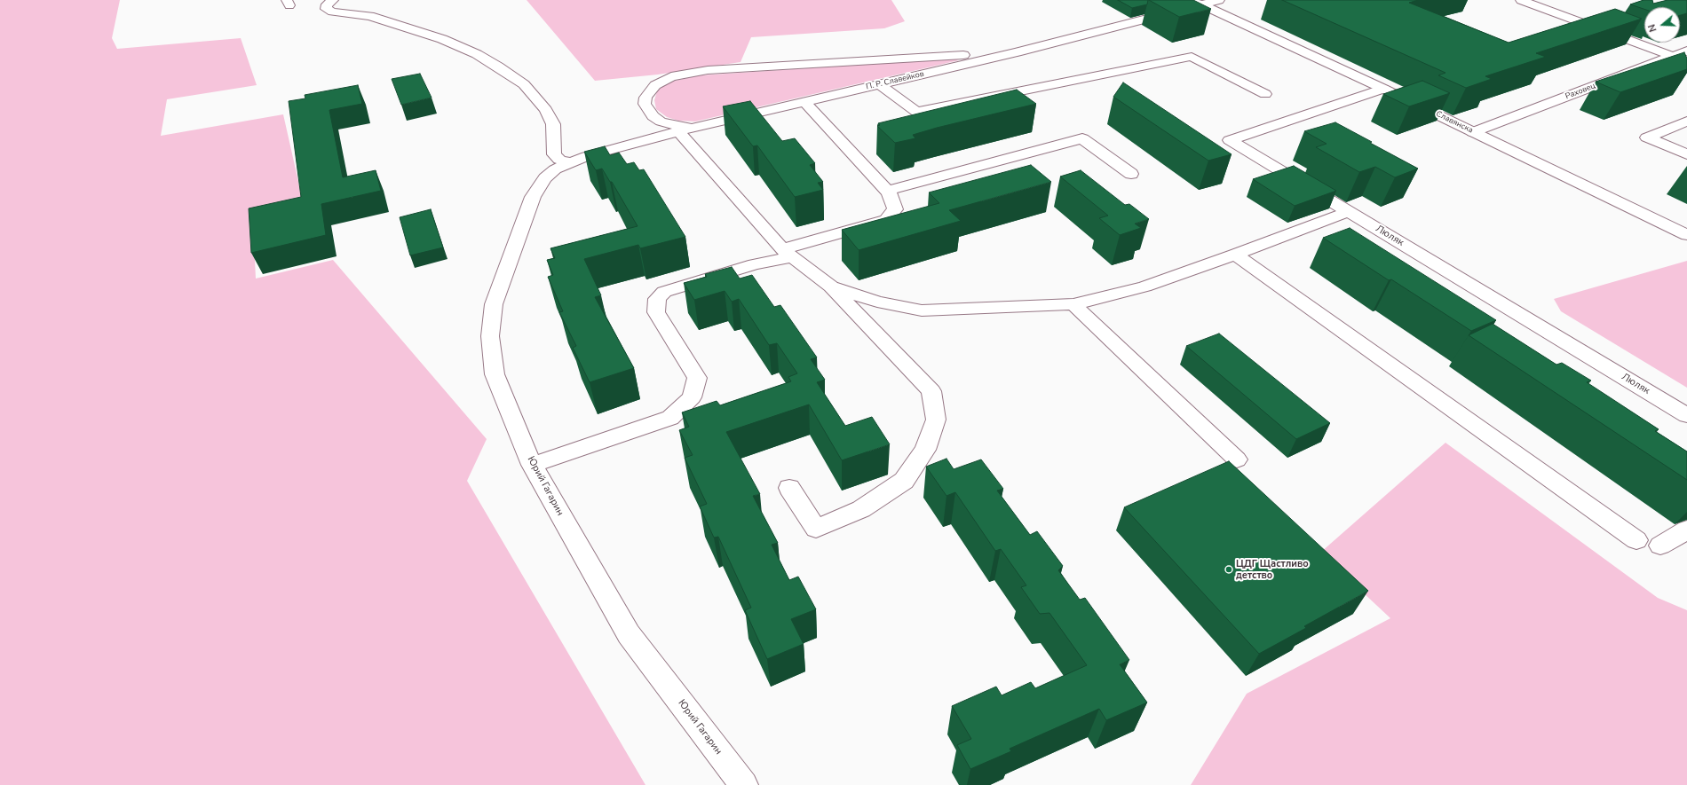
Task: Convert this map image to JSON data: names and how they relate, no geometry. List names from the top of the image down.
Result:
{
  "streets": {
    "street": [
      "П. Р. Славейков",
      "Раховец",
      "Славянска",
      "Люляк",
      "Юрий Гагарин"
    ]
  },
  "crossings": [
    ["П. Р. Славейков", "Славянска"],
    ["П. Р. Славейков", "Юрий Гагарин"],
    ["Раховец", "Славянска"],
    ["Славянска", "Люляк"]
  ],
  "places": ["ЦДГ Щастливо детство"],
  "north": "left"
}
